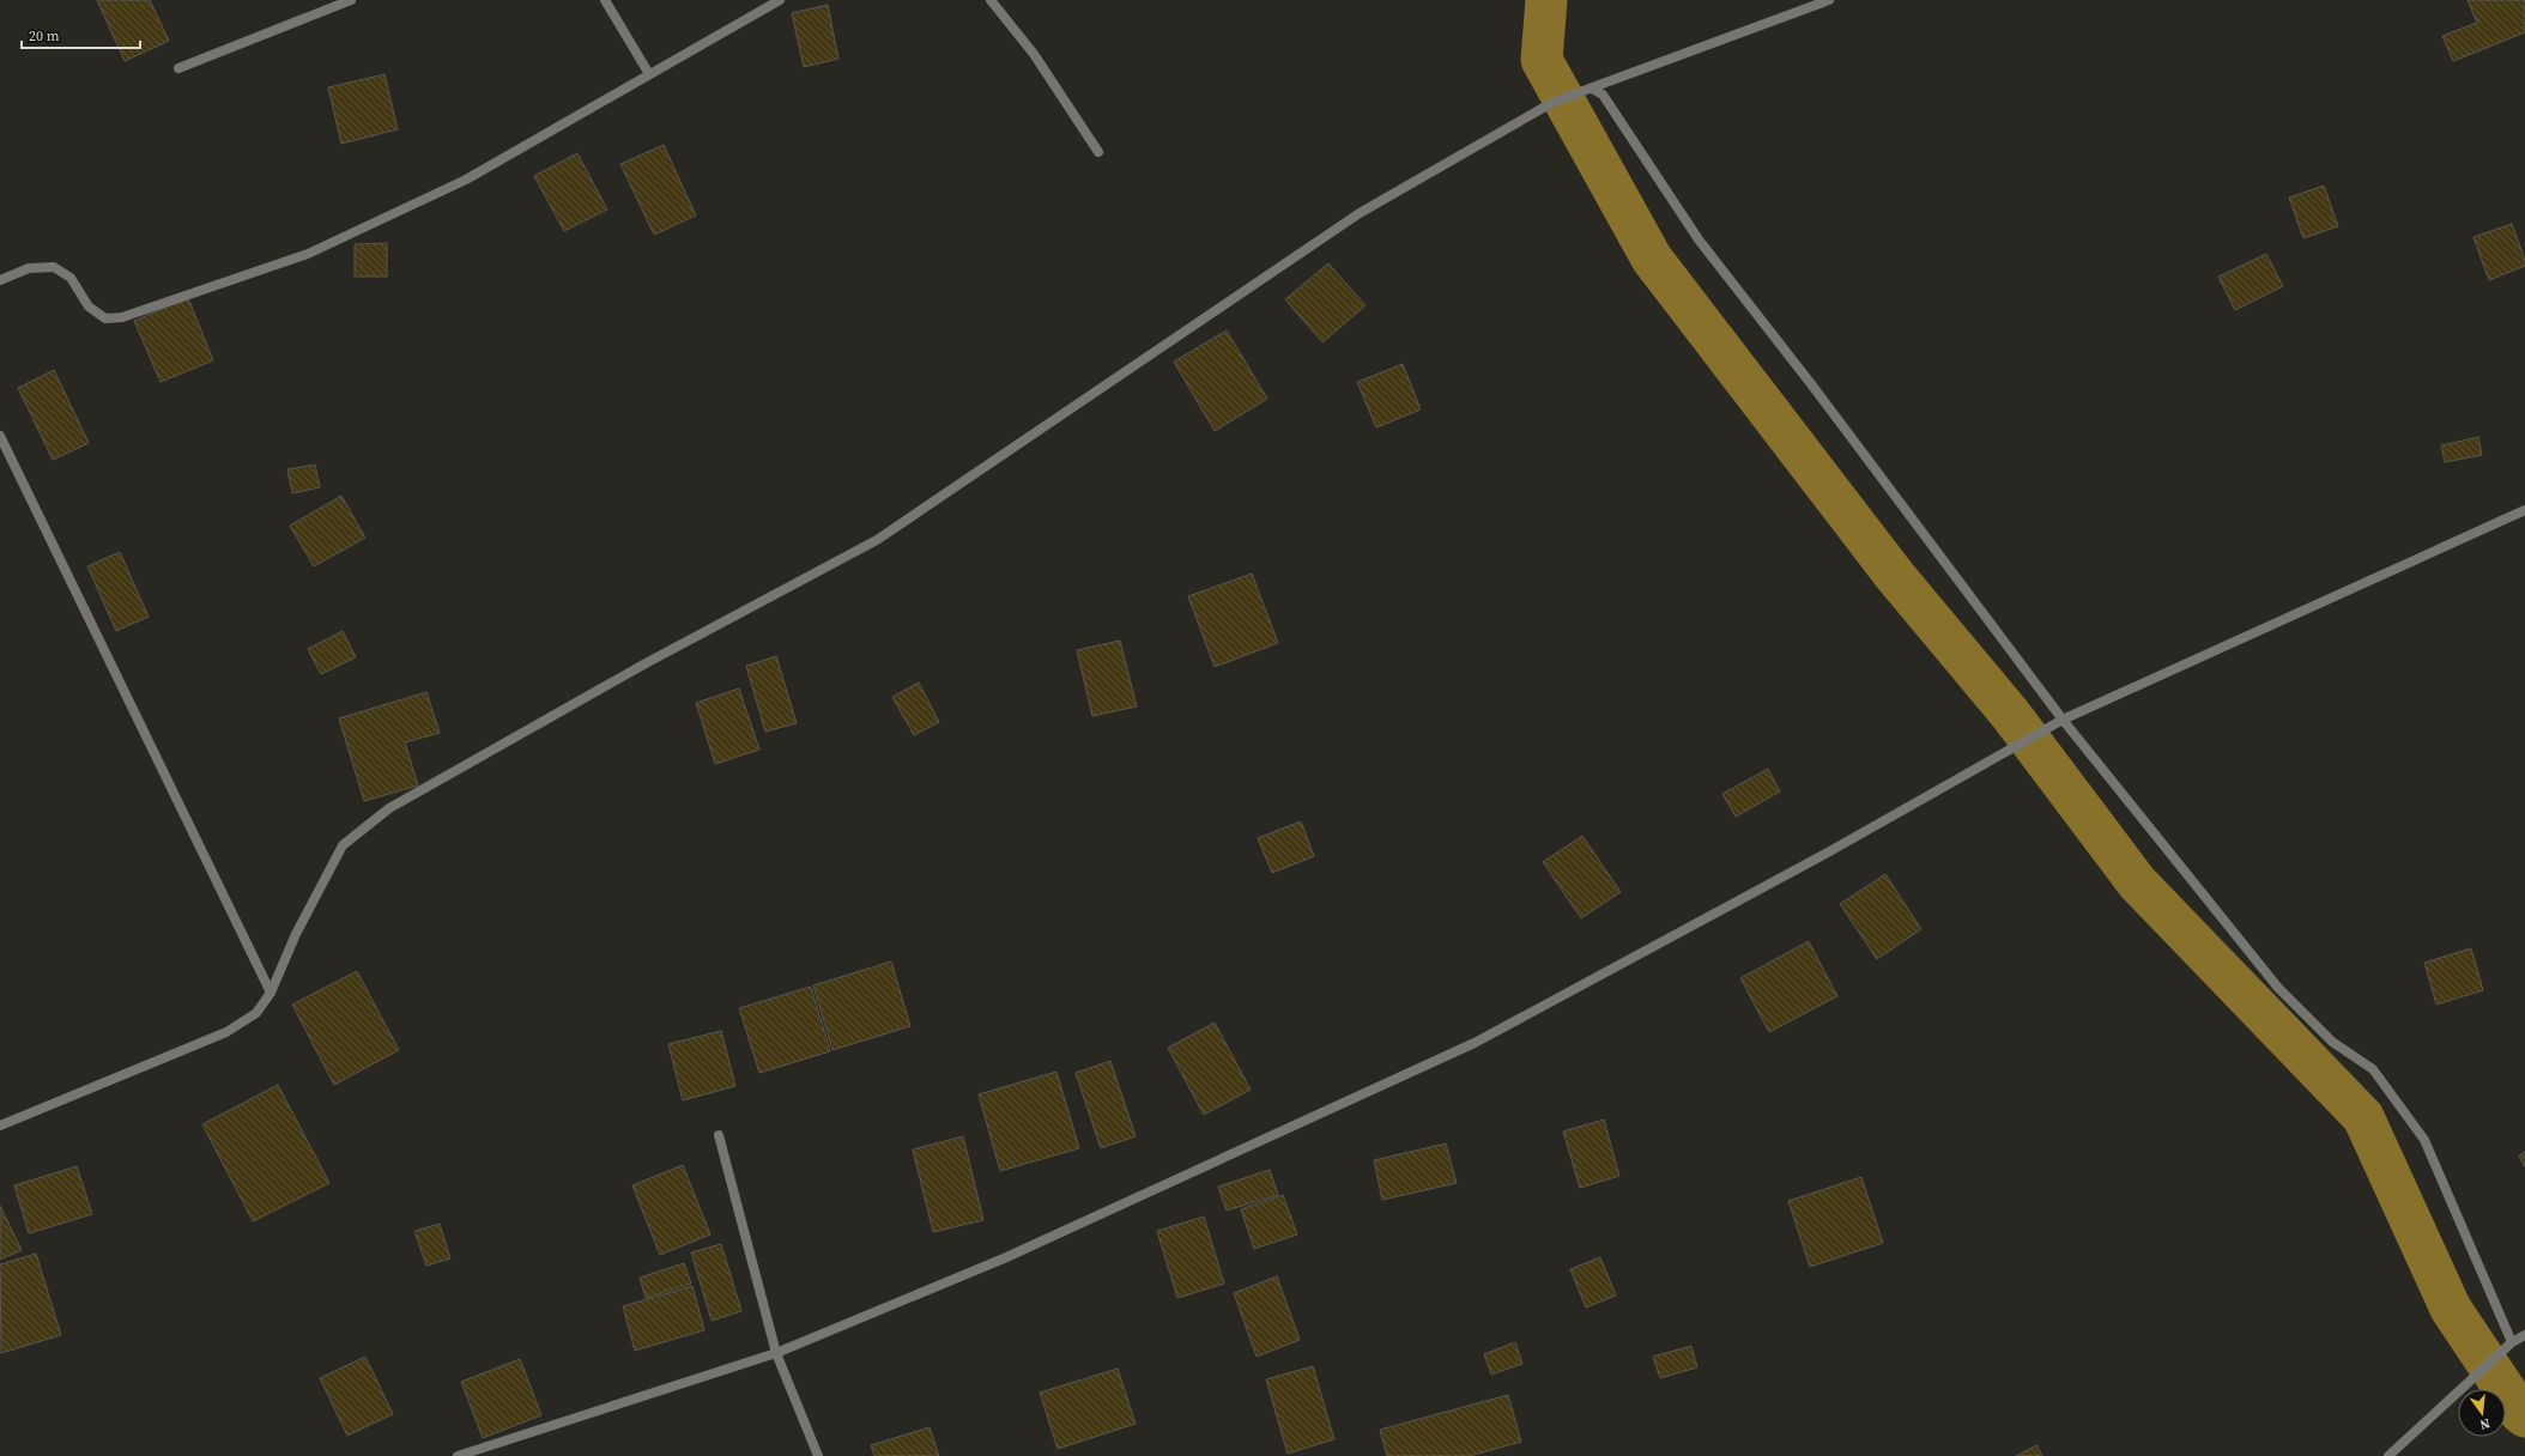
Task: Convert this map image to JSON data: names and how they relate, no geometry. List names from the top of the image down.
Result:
{
  "scale_bar": "20 m",
  "north": "bottom"
}
